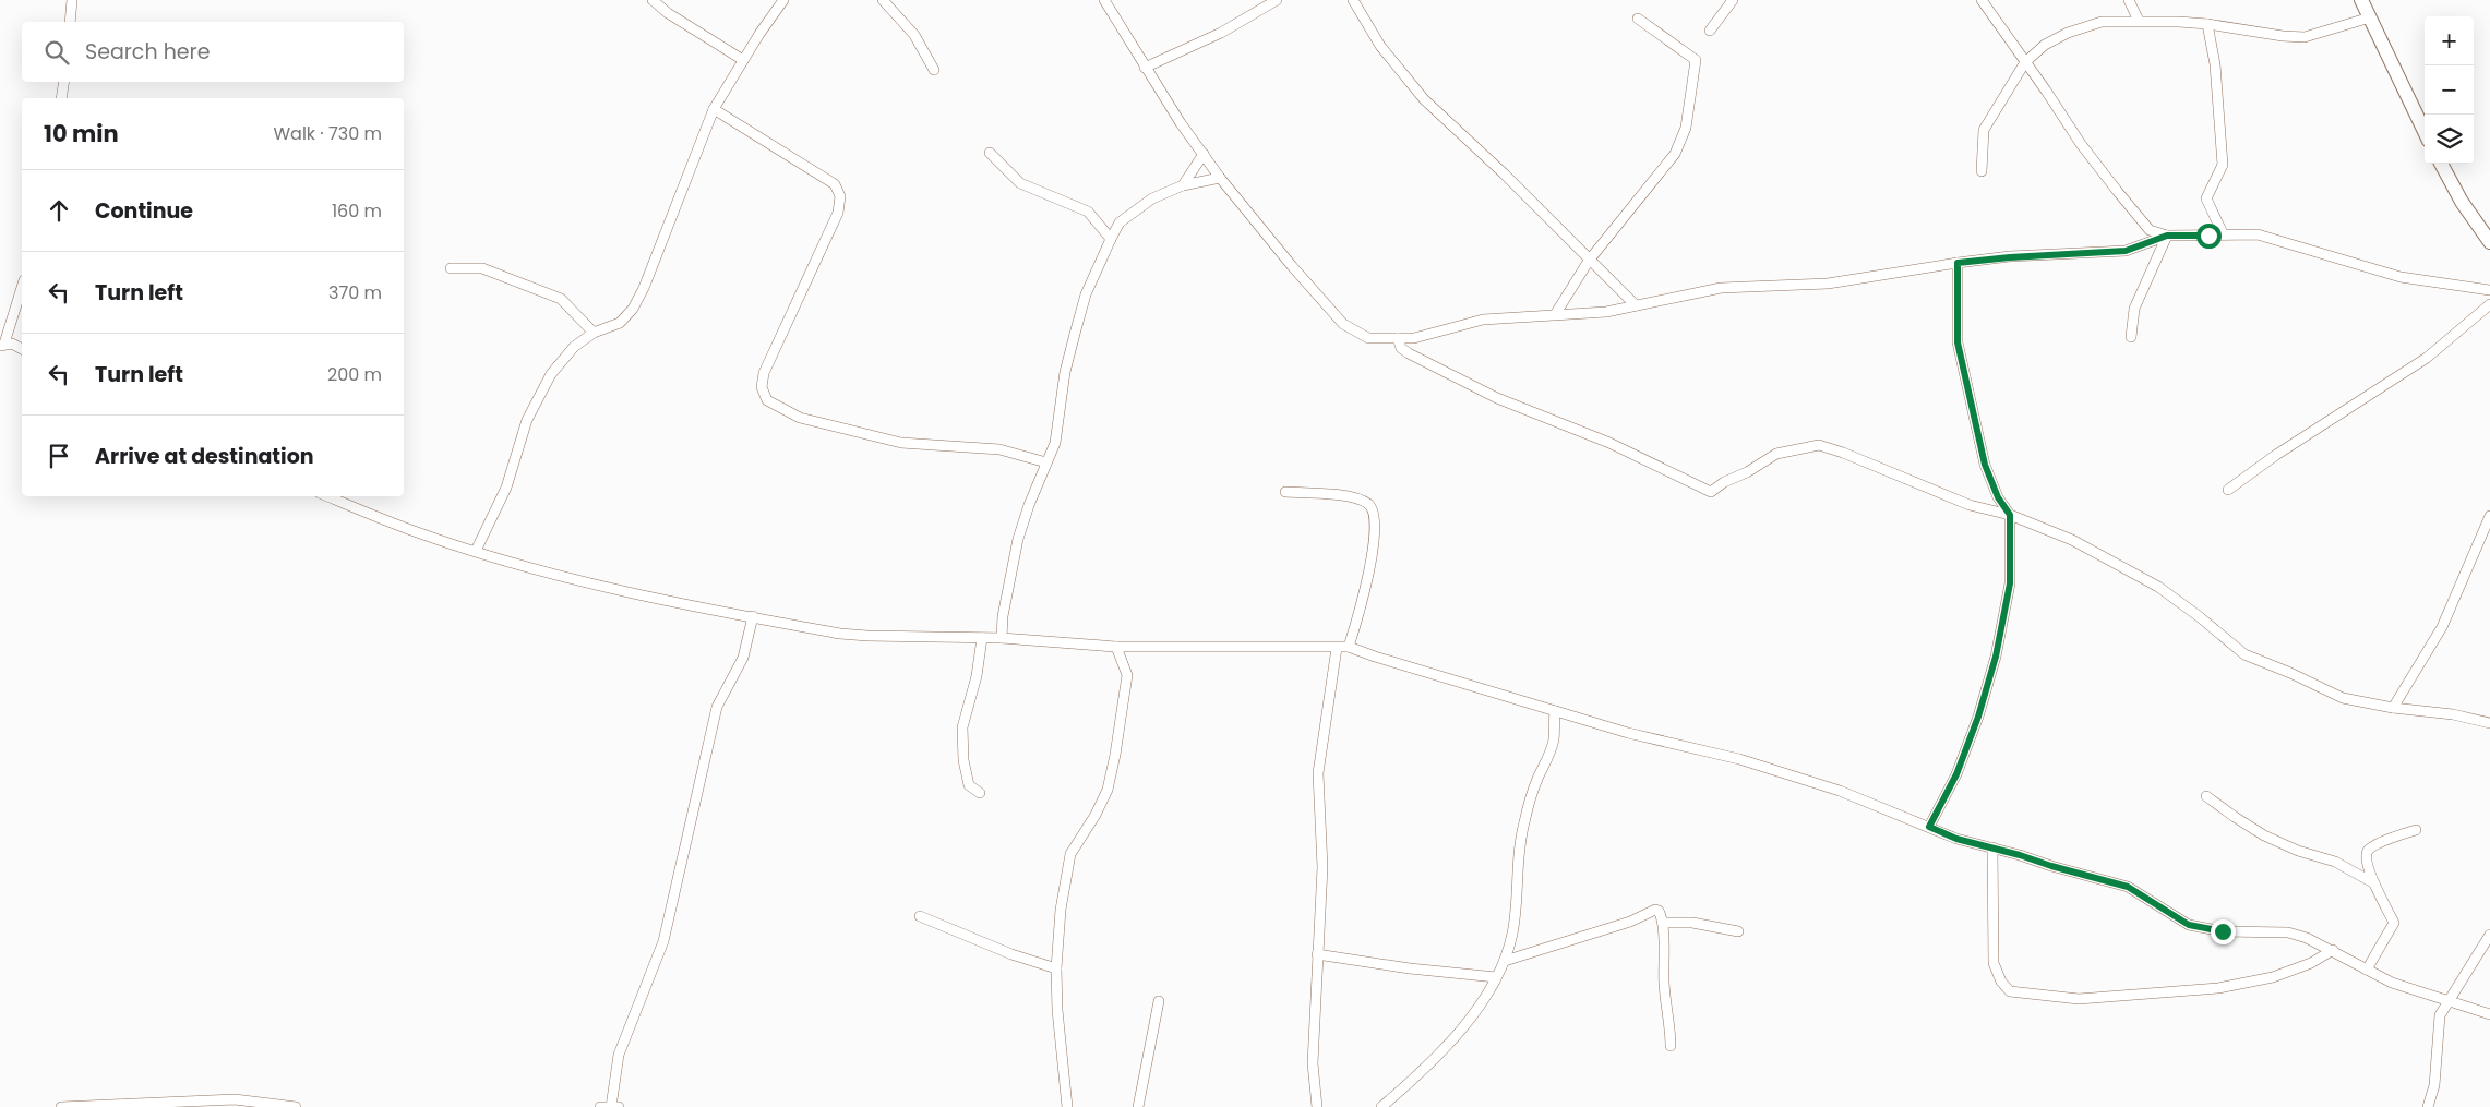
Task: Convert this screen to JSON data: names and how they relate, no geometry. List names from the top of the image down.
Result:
{
  "page": {
    "map_buttons": ["+", "−"],
    "search": "Search here",
    "heading": ["10 min", "Walk · 730 m"],
    "list": [
      ["Continue", "160 m"],
      ["Turn left", "370 m"],
      ["Turn left", "200 m"],
      "Arrive at destination"
    ]
  }
}
